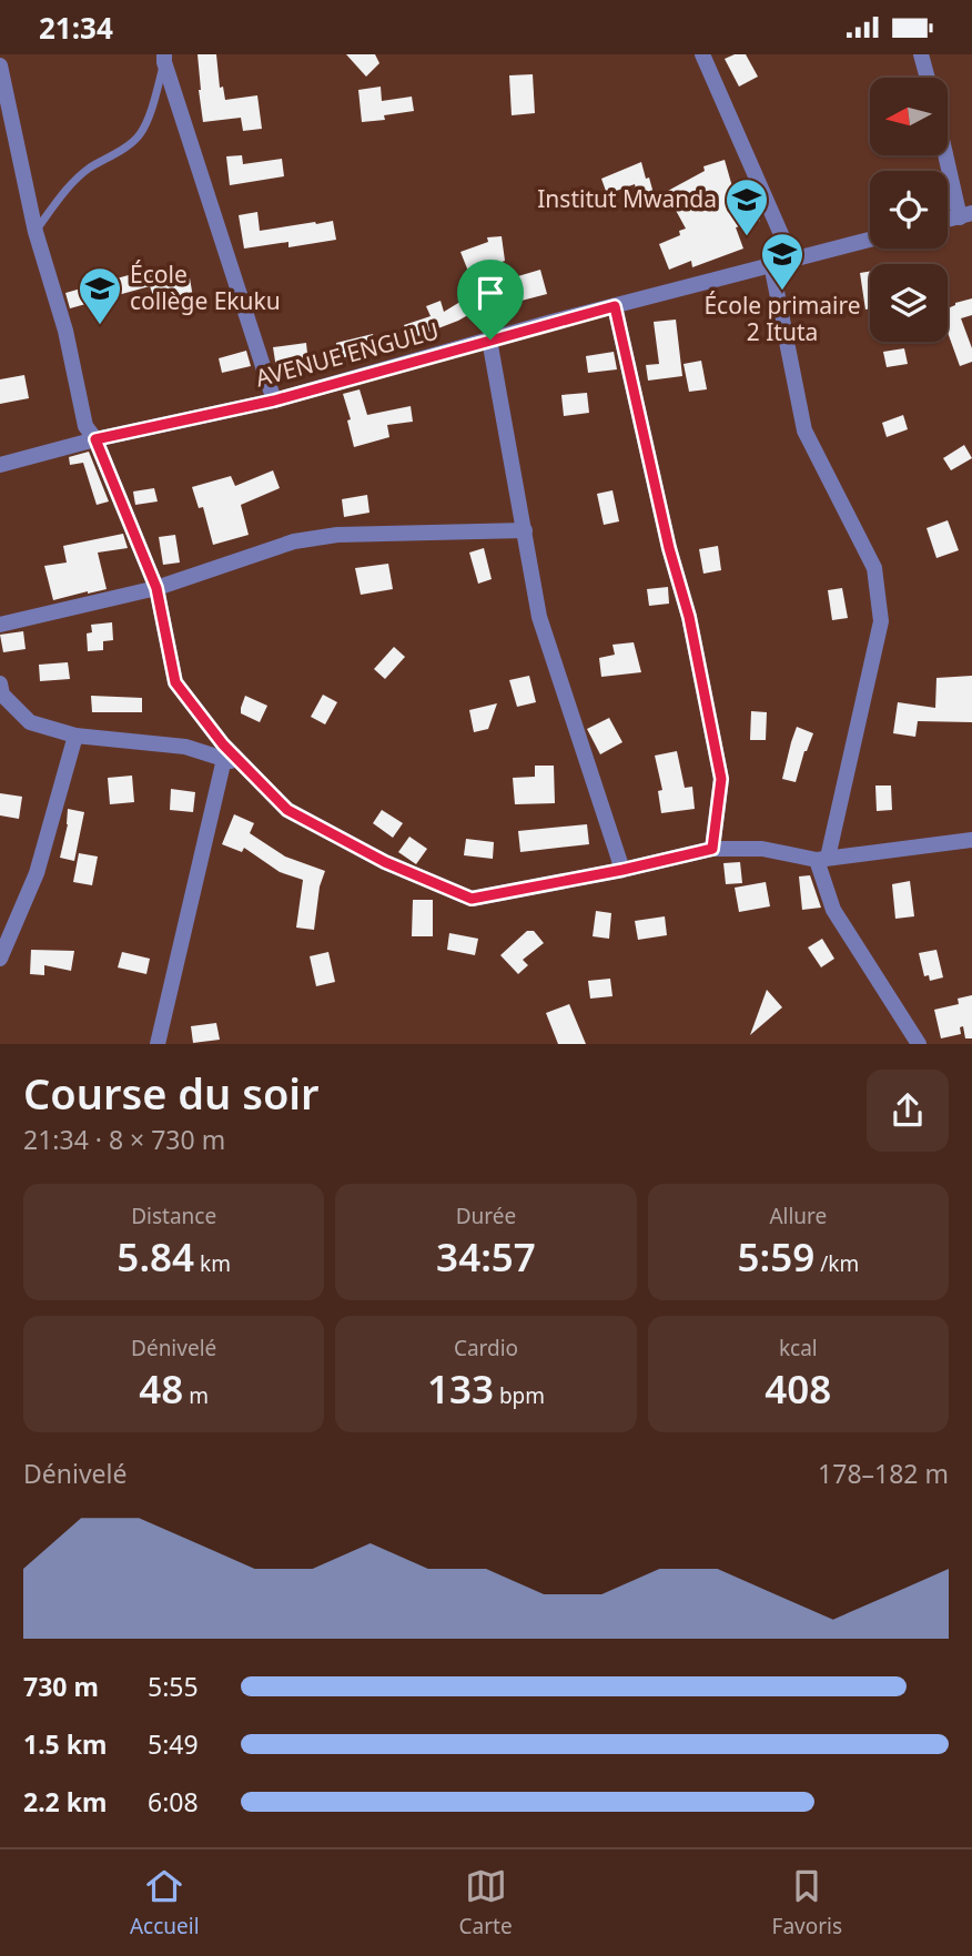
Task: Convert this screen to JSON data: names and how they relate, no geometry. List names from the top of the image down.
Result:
{
  "streets": {
    "street": ["AVENUE ENGULU"]
  },
  "places": {
    "school or university": ["Institut Mwanda", "École primaire 2 Ituta", "École collège Ekuku"]
  },
  "north": "left",
  "page": {
    "status": "21:34",
    "heading": ["Course du soir", "21:34 · 8 × 730 m"],
    "stats": [
      ["Distance", "5.84 km"],
      ["Durée", "34:57"],
      ["Allure", "5:59 /km"],
      ["Dénivelé", "48 m"],
      ["Cardio", "133 bpm"],
      ["kcal", "408"]
    ],
    "chart": ["Dénivelé", "178–182 m"],
    "list": [
      {
        "name": "730 m",
        "note": "5:55"
      },
      {
        "name": "1.5 km",
        "note": "5:49"
      },
      {
        "name": "2.2 km",
        "note": "6:08"
      }
    ],
    "tabs": ["Accueil", "Carte", "Favoris"]
  }
}
